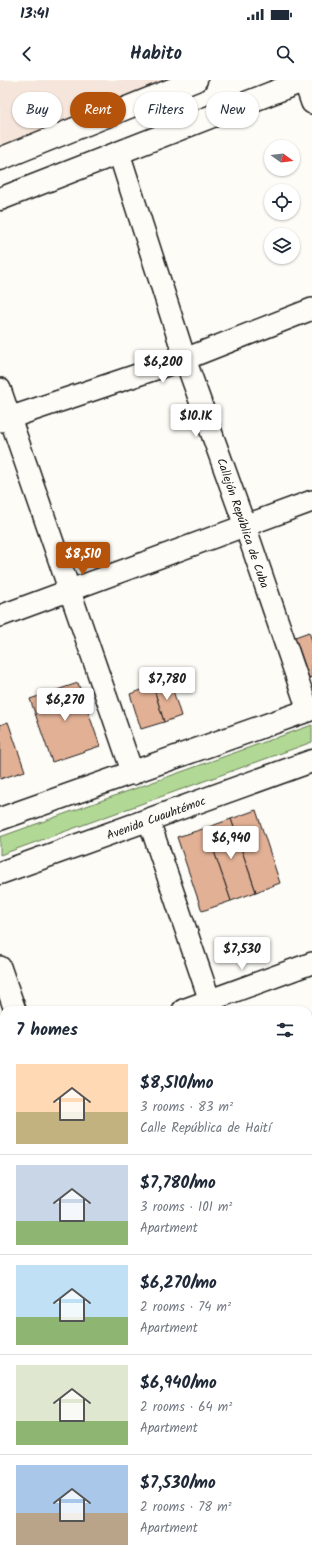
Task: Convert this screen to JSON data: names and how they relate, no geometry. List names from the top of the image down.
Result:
{
  "streets": {
    "main road": ["Avenida Cuauhtémoc"],
    "street": ["Callejón República de Cuba"]
  },
  "north": "right",
  "page": {
    "status": "13:41",
    "header": "Habito",
    "chip": [
      "Buy",
      "Rent",
      "Filters",
      "New"
    ],
    "price": [
      "$6,200",
      "$10.1K",
      "$8,510",
      "$7,780",
      "$6,270",
      "$6,940",
      "$7,530"
    ],
    "heading": "7 homes",
    "list": [
      {
        "name": "$8,510/mo",
        "note": "3 rooms · 83 m² · Calle República de Haití"
      },
      {
        "name": "$7,780/mo",
        "note": "3 rooms · 101 m² · Apartment"
      },
      {
        "name": "$6,270/mo",
        "note": "2 rooms · 74 m² · Apartment"
      },
      {
        "name": "$6,940/mo",
        "note": "2 rooms · 64 m² · Apartment"
      },
      {
        "name": "$7,530/mo",
        "note": "2 rooms · 78 m² · Apartment"
      }
    ]
  }
}
